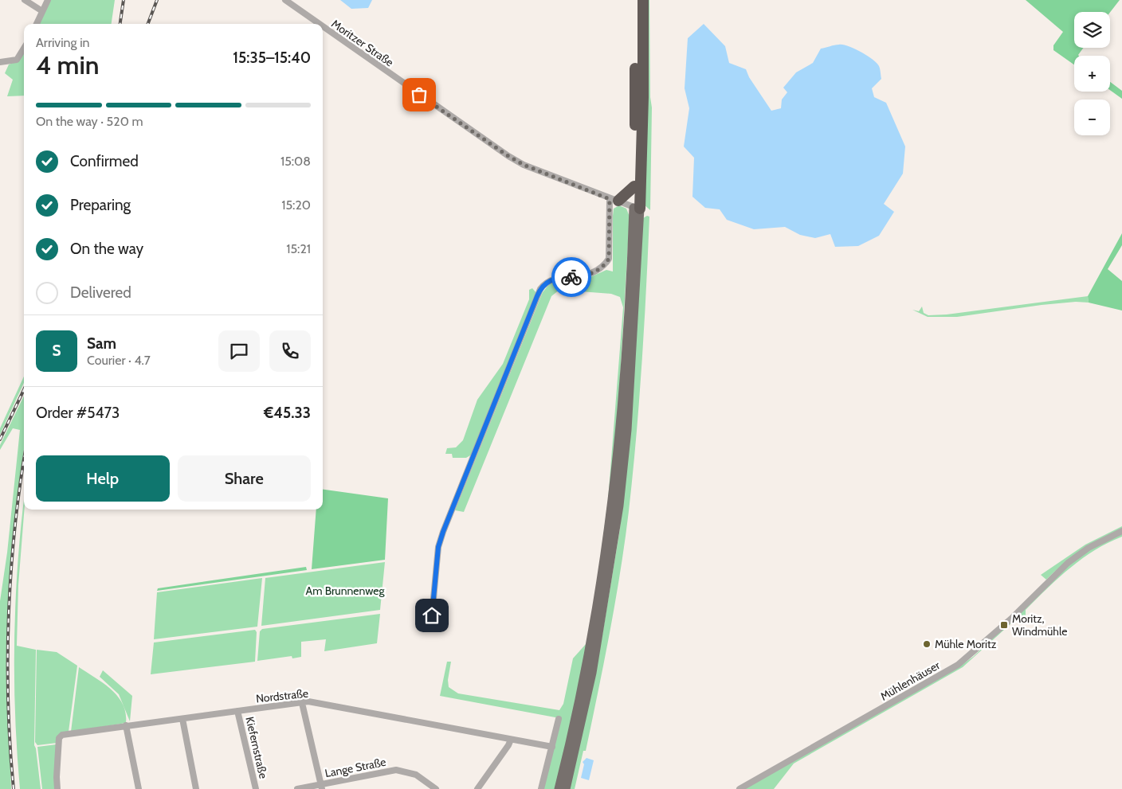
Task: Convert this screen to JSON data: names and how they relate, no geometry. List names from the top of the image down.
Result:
{
  "streets": {
    "street": [
      "Moritzer Straße",
      "Mühlenhäuser",
      "Nordstraße",
      "Kiefernstraße",
      "Lange Straße"
    ]
  },
  "crossings": [
    ["Nordstraße", "Kiefernstraße"]
  ],
  "parks": ["Am Brunnenweg"],
  "places": {
    "transit": ["Moritz, Windmühle"],
    "other": ["Mühle Moritz"]
  },
  "page": {
    "map_buttons": ["+", "−"],
    "heading": ["4 min", "Arriving in", "15:35–15:40"],
    "panel": [
      "Sam",
      "Courier · 4.7",
      "Order #5473",
      "€45.33"
    ],
    "bar": "On the way · 520 m",
    "list": [
      ["Confirmed", "15:08"],
      ["Preparing", "15:20"],
      ["On the way", "15:21"],
      "Delivered"
    ],
    "round": "S",
    "buttons": ["Help", "Share"]
  }
}
